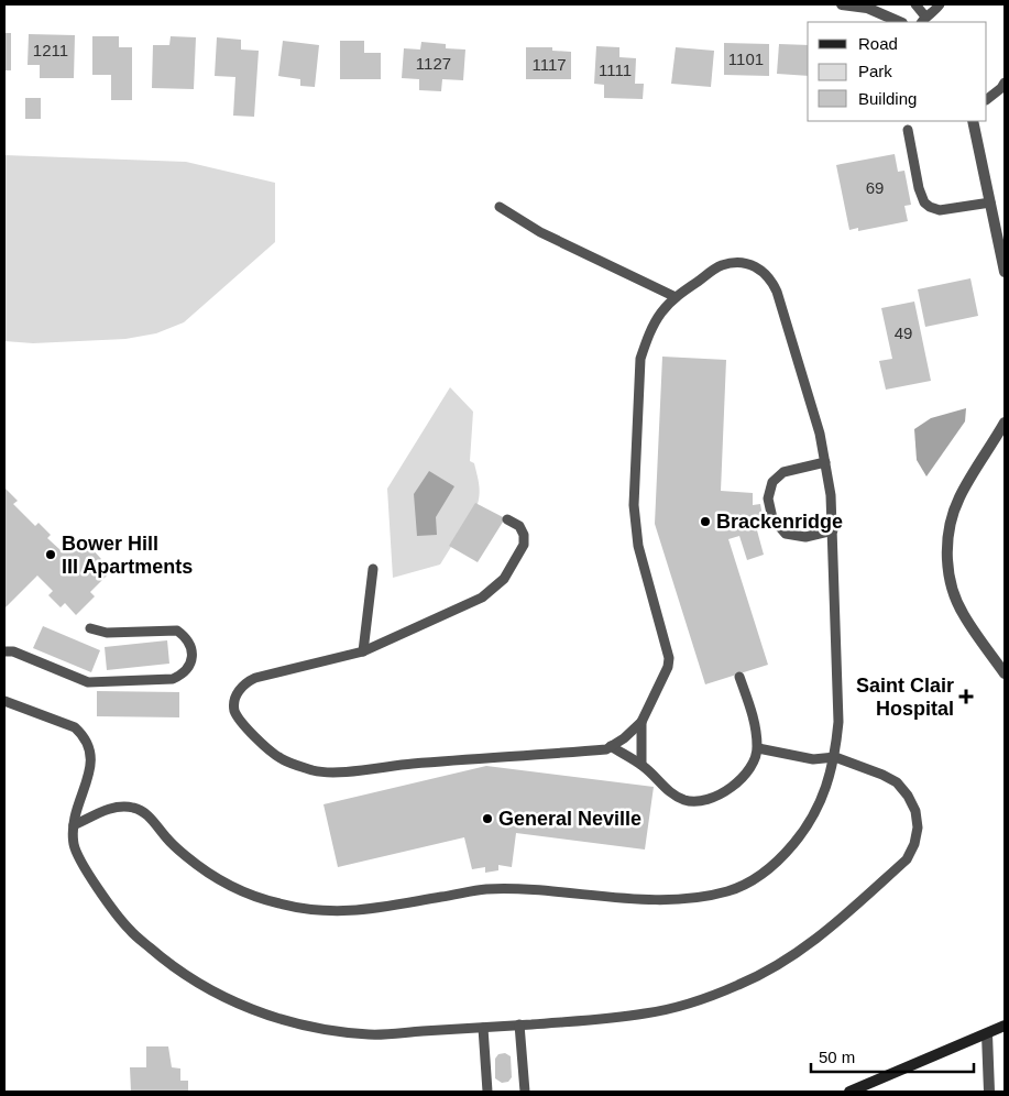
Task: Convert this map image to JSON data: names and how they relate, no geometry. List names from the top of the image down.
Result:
{
  "places": {
    "other": ["Brackenridge", "Bower Hill III Apartments", "General Neville"],
    "health": ["Saint Clair Hospital"]
  },
  "house_numbers": [
    "1211",
    "1101",
    "1127",
    "1117",
    "1111",
    "69",
    "49"
  ],
  "legend": ["Road", "Park", "Building"],
  "scale_bar": "50 m"
}
